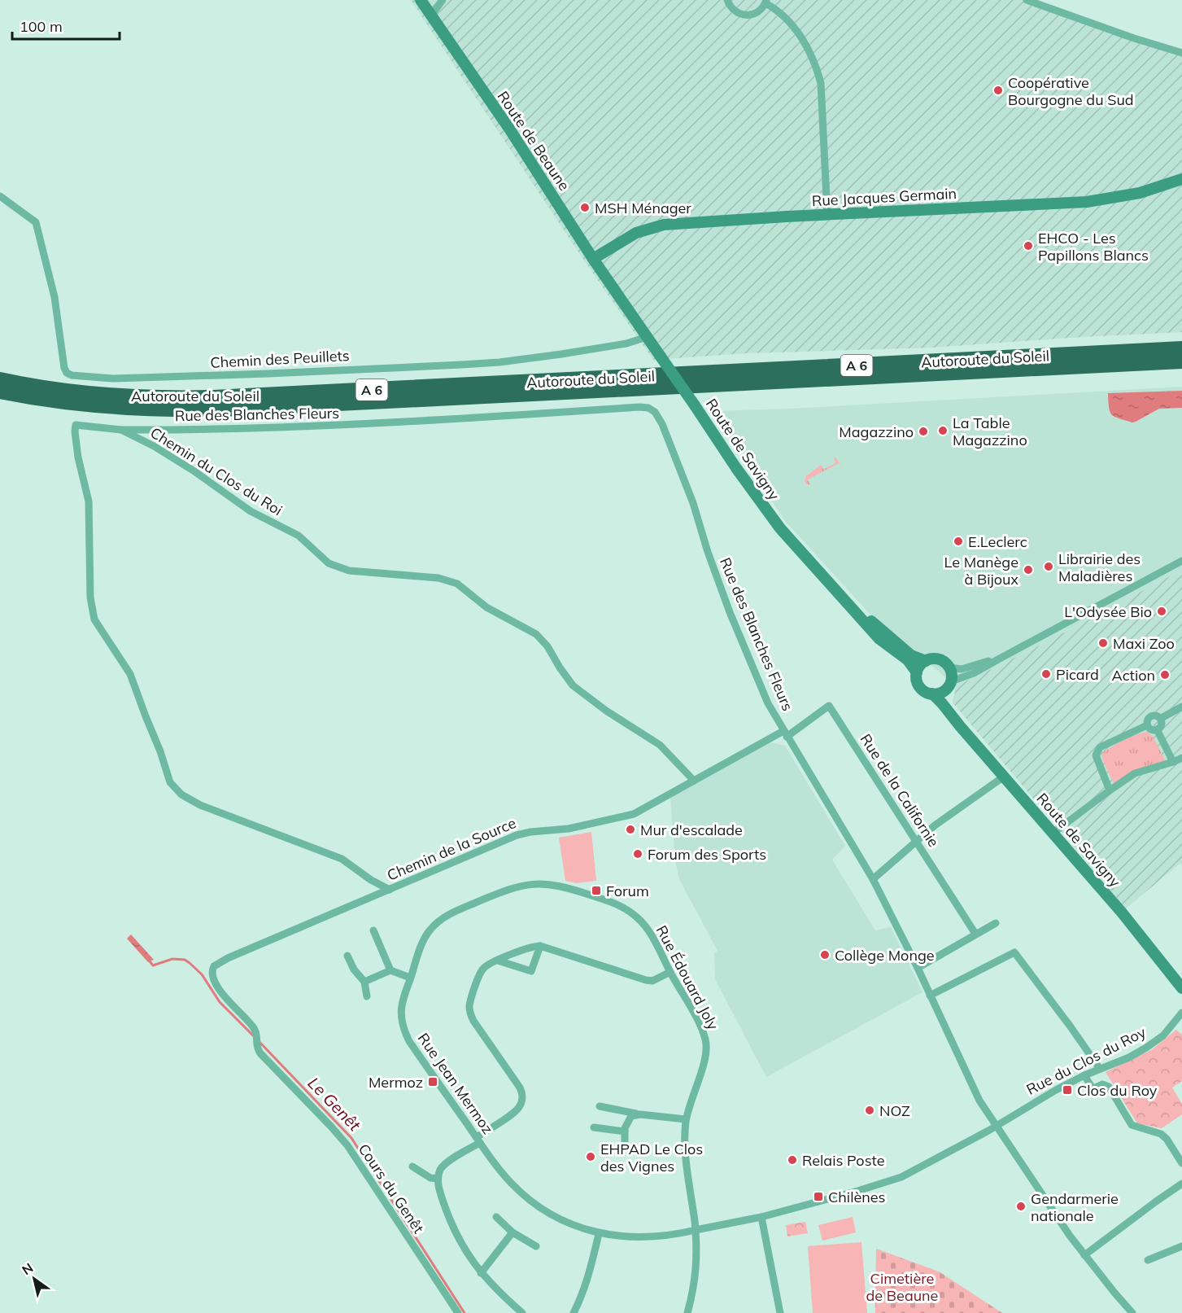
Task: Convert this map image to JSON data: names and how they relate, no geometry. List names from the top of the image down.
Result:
{
  "streets": {
    "highway": ["Autoroute du Soleil", "A 6"],
    "main road": ["Route de Beaune", "Rue Jacques Germain", "Route de Savigny"],
    "street": [
      "Chemin des Peuillets",
      "Rue des Blanches Fleurs",
      "Chemin du Clos du Roi",
      "Rue de la Californie",
      "Chemin de la Source",
      "Rue Édouard Joly",
      "Rue du Clos du Roy",
      "Rue Jean Mermoz",
      "Cours du Genêt"
    ]
  },
  "crossings": [
    ["Route de Beaune", "Rue Jacques Germain"],
    ["Route de Beaune", "Route de Savigny"],
    ["Chemin des Peuillets", "Route de Savigny"],
    ["Rue des Blanches Fleurs", "Chemin du Clos du Roi"],
    ["Rue des Blanches Fleurs", "Rue de la Californie"],
    ["Rue des Blanches Fleurs", "Chemin de la Source"],
    ["Rue des Blanches Fleurs", "Rue du Clos du Roy"],
    ["Chemin du Clos du Roi", "Chemin de la Source"],
    ["Rue de la Californie", "Chemin de la Source"],
    ["Chemin de la Source", "Cours du Genêt"],
    ["Rue Édouard Joly", "Rue Jean Mermoz"],
    ["Rue du Clos du Roy", "Rue Jean Mermoz"]
  ],
  "water": ["Le Genêt"],
  "parks": ["Cimetière de Beaune"],
  "places": {
    "other": [
      "Coopérative Bourgogne du Sud",
      "MSH Ménager",
      "EHCO - Les Papillons Blancs",
      "La Table Magazzino",
      "Magazzino",
      "E.Leclerc",
      "Librairie des Maladières",
      "Le Manège à Bijoux",
      "L'Odysée Bio",
      "Maxi Zoo",
      "Picard",
      "Action",
      "Mur d'escalade",
      "Forum des Sports",
      "Collège Monge",
      "NOZ",
      "EHPAD Le Clos des Vignes",
      "Relais Poste",
      "Gendarmerie nationale"
    ],
    "transit": [
      "Forum",
      "Mermoz",
      "Clos du Roy",
      "Chilènes"
    ]
  },
  "scale_bar": "100 m",
  "north": "top left"
}
